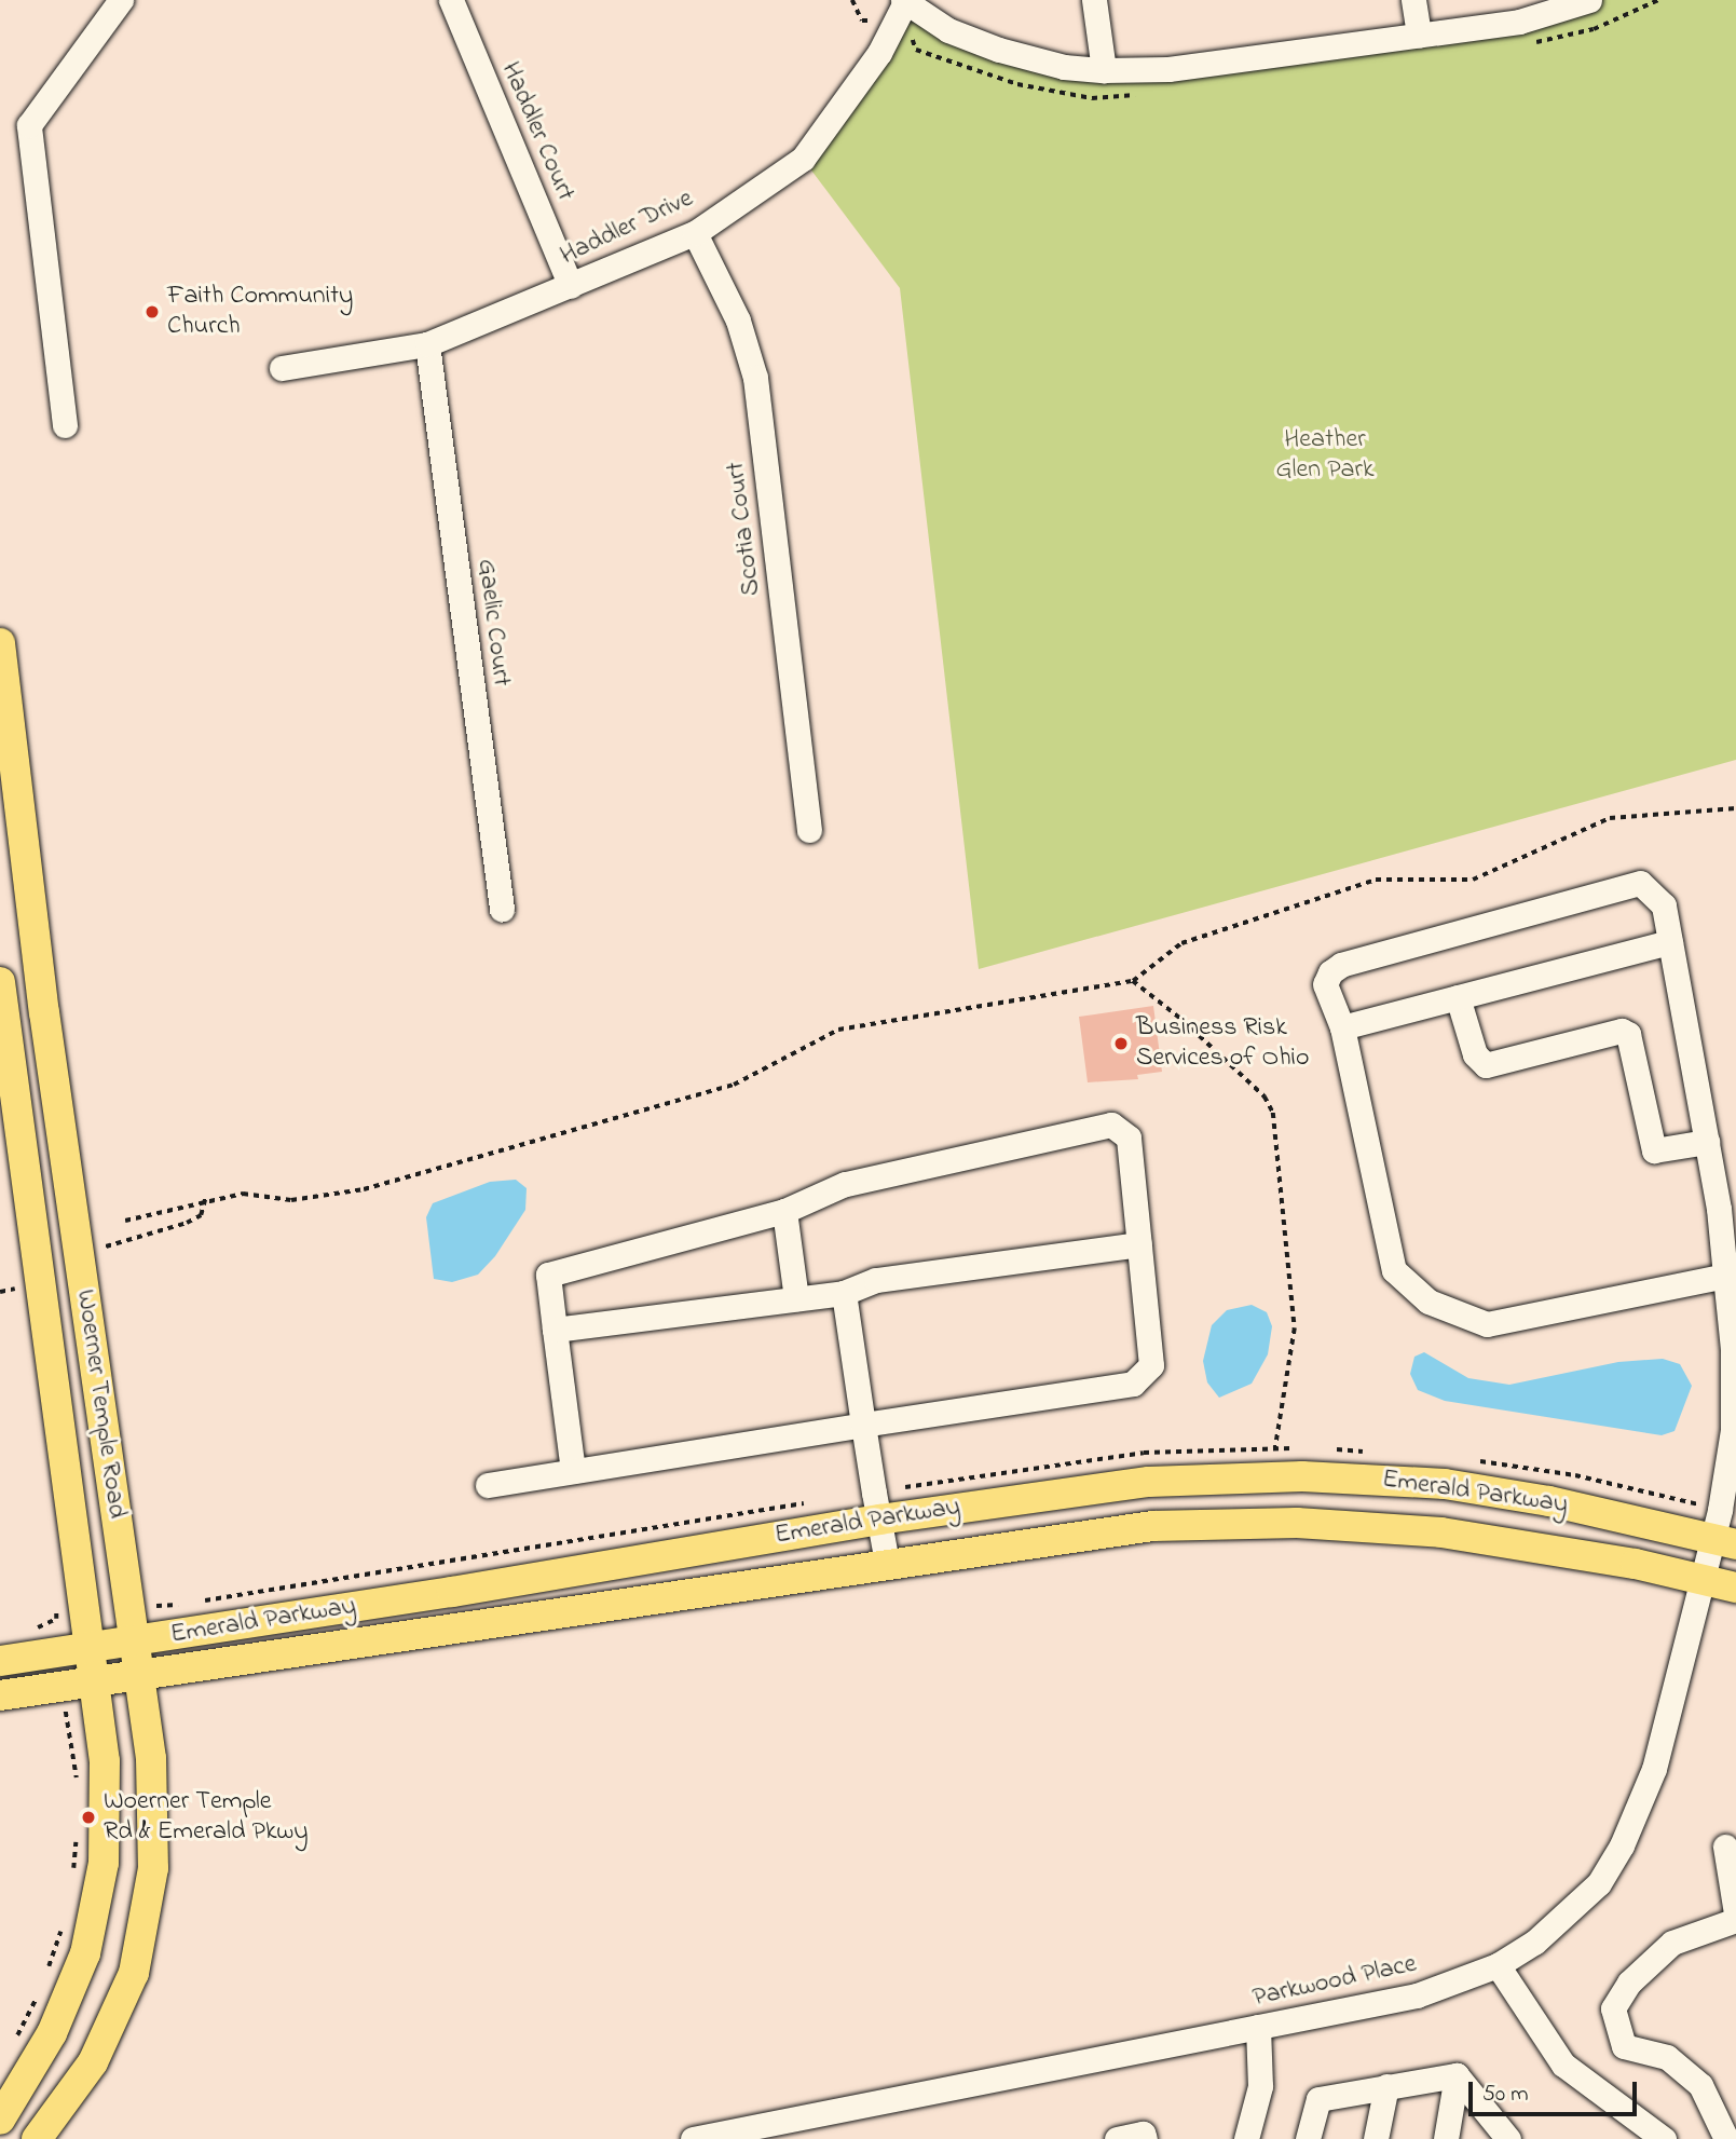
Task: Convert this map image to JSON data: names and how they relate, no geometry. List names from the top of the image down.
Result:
{
  "streets": {
    "main road": ["Woerner Temple Road", "Emerald Parkway"],
    "street": [
      "Haddler Court",
      "Haddler Drive",
      "Scotia Court",
      "Gaelic Court",
      "Parkwood Place"
    ]
  },
  "crossings": [
    ["Haddler Court", "Haddler Drive"],
    ["Haddler Drive", "Scotia Court"],
    ["Haddler Drive", "Gaelic Court"],
    ["Woerner Temple Road", "Emerald Parkway"],
    ["Emerald Parkway", "Parkwood Place"]
  ],
  "parks": ["Heather Glen Park"],
  "places": ["Faith Community Church", "Business Risk Services of Ohio", "Woerner Temple Rd & Emerald Pkwy"],
  "scale_bar": "50 m"
}
